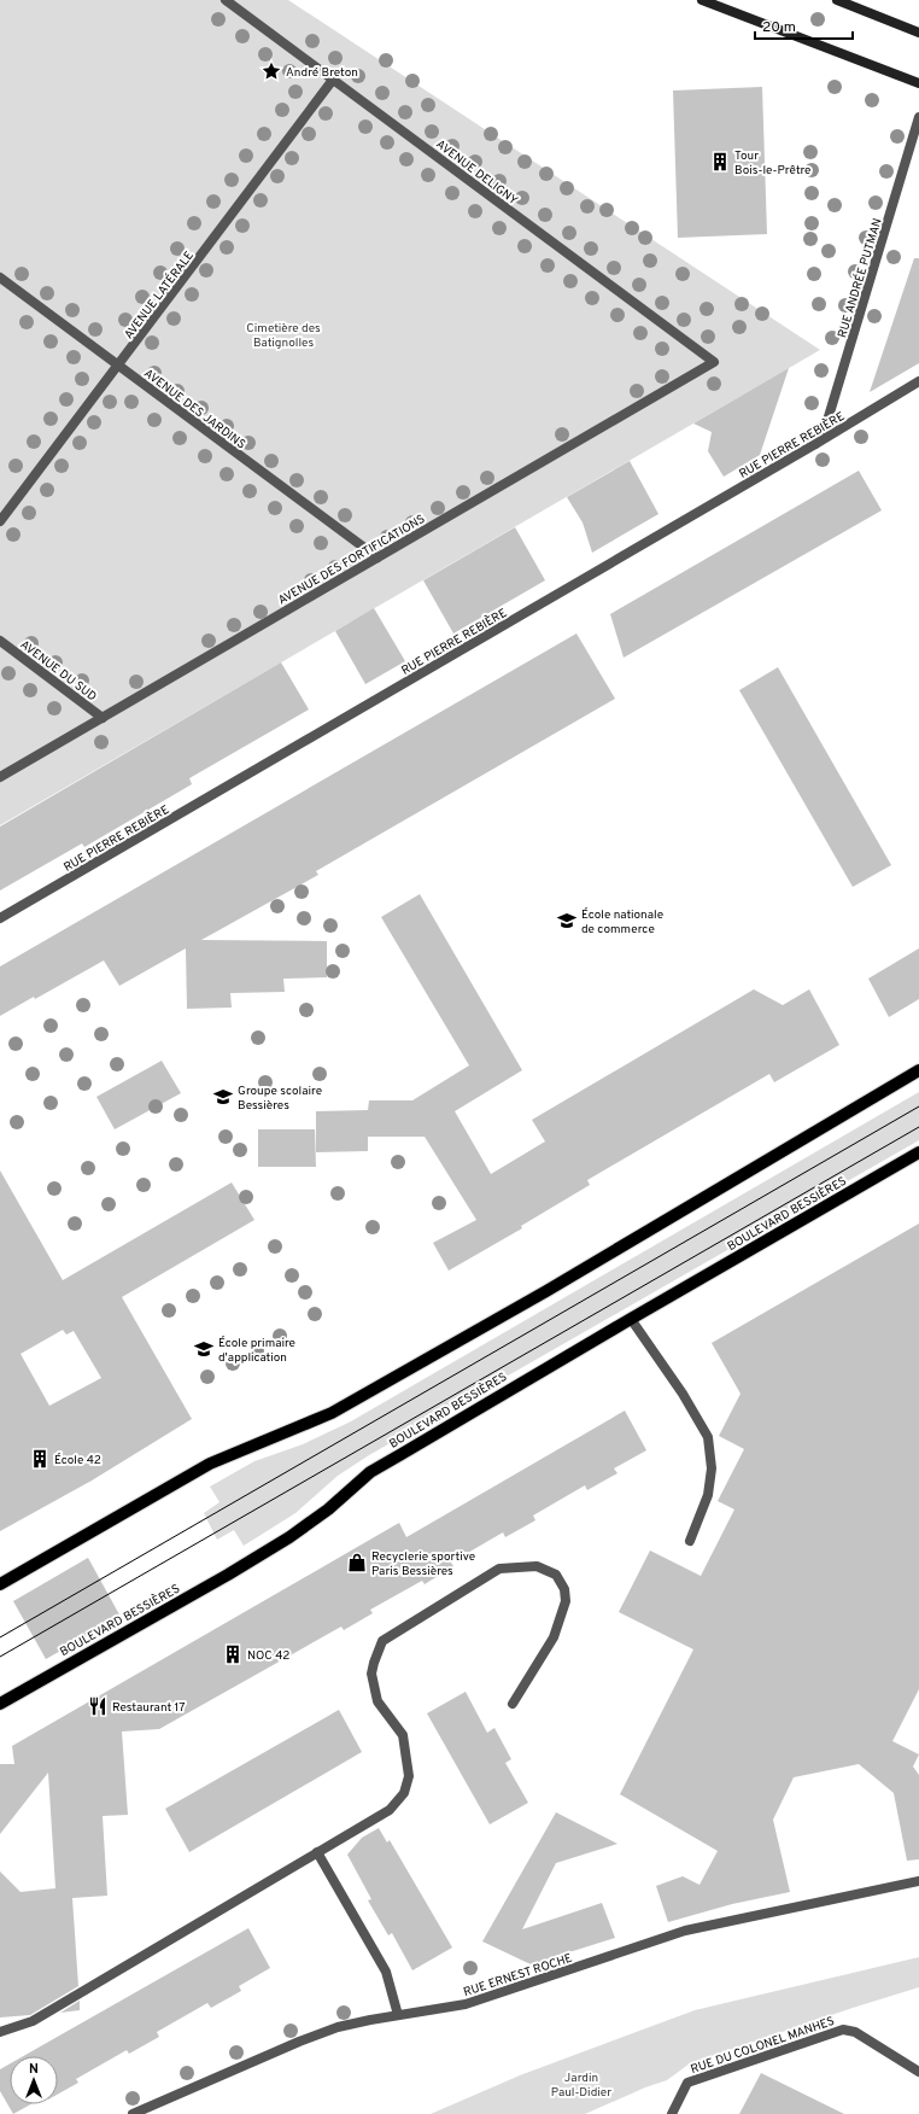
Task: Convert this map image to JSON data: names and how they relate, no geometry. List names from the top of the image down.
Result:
{
  "streets": {
    "main road": ["BOULEVARD BESSIÈRES"],
    "street": [
      "AVENUE DELIGNY",
      "RUE ANDRÉE PUTMAN",
      "AVENUE LATÉRALE",
      "AVENUE DES JARDINS",
      "RUE PIERRE REBIÈRE",
      "AVENUE DES FORTIFICATIONS",
      "AVENUE DU SUD",
      "RUE ERNEST ROCHE",
      "RUE DU COLONEL MANHES"
    ]
  },
  "crossings": [
    ["AVENUE DELIGNY", "AVENUE LATÉRALE"],
    ["AVENUE DELIGNY", "AVENUE DES FORTIFICATIONS"],
    ["RUE ANDRÉE PUTMAN", "RUE PIERRE REBIÈRE"],
    ["AVENUE LATÉRALE", "AVENUE DES JARDINS"],
    ["AVENUE DES JARDINS", "AVENUE DES FORTIFICATIONS"],
    ["AVENUE DES FORTIFICATIONS", "AVENUE DU SUD"]
  ],
  "parks": ["Cimetière des Batignolles", "Jardin Paul-Didier"],
  "places": {
    "place": ["André Breton"],
    "building": ["Tour Bois-le-Prêtre", "École 42", "NOC 42"],
    "school or university": ["École nationale de commerce", "Groupe scolaire Bessières", "École primaire d'application"],
    "shop": ["Recyclerie sportive Paris Bessières"],
    "restaurant": ["Restaurant 17"]
  },
  "scale_bar": "20 m",
  "north": "top"
}
